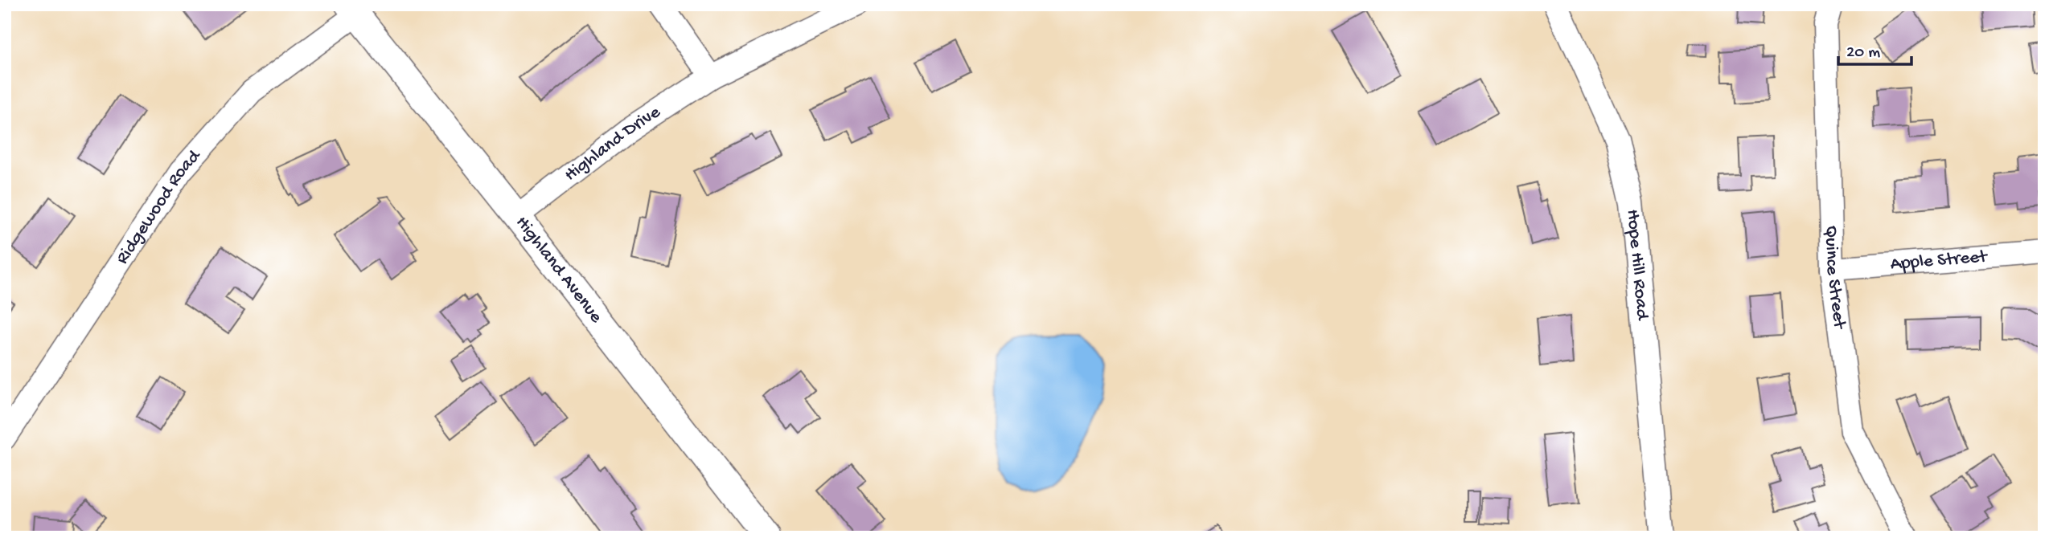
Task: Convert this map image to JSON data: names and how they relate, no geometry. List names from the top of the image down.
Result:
{
  "streets": {
    "street": [
      "Highland Drive",
      "Ridgewood Road",
      "Apple Street",
      "Hope Hill Road",
      "Highland Avenue",
      "Quince Street"
    ]
  },
  "crossings": [
    ["Highland Drive", "Highland Avenue"],
    ["Ridgewood Road", "Highland Avenue"],
    ["Apple Street", "Quince Street"]
  ],
  "scale_bar": "20 m"
}
